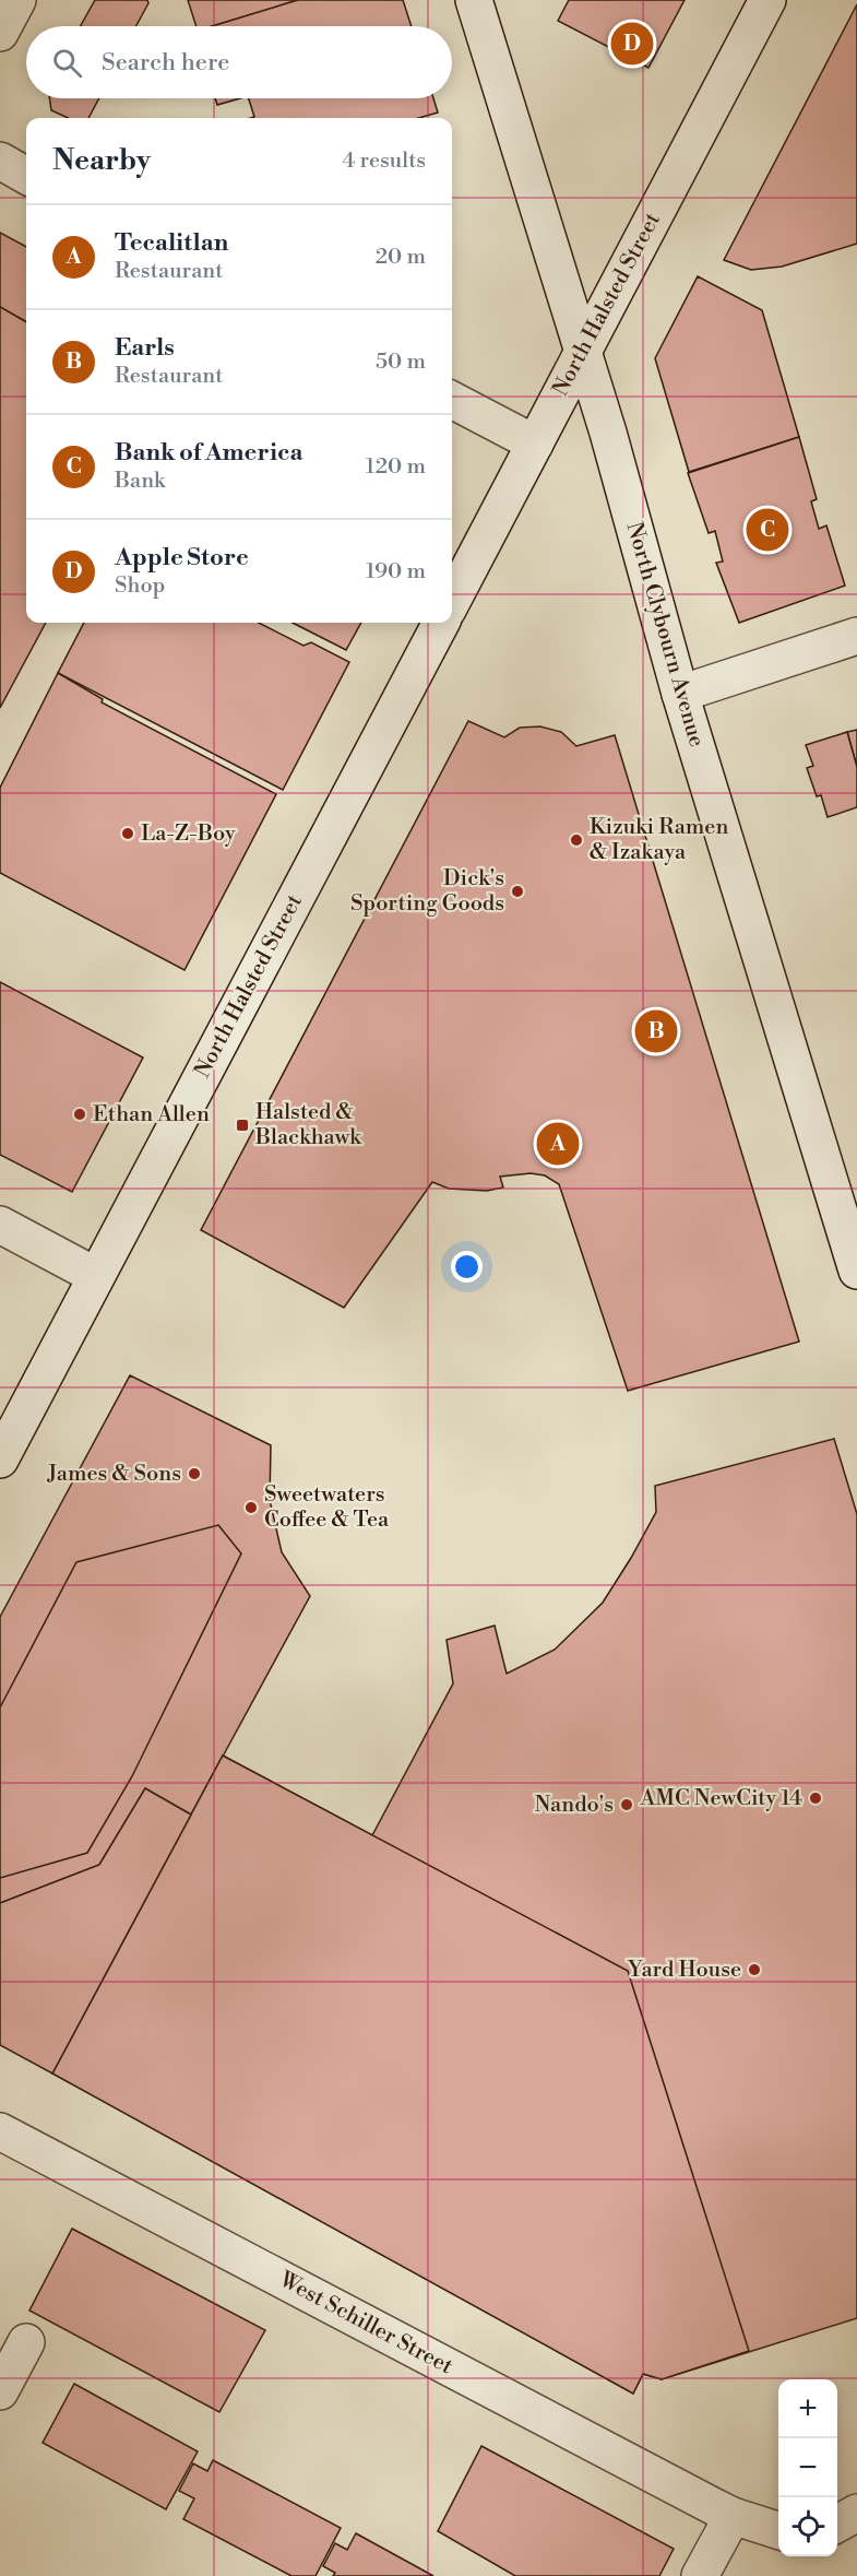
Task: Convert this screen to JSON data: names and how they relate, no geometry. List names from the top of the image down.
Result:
{
  "streets": {
    "main road": ["North Halsted Street", "North Clybourn Avenue", "West Schiller Street"]
  },
  "crossings": [
    ["North Halsted Street", "North Clybourn Avenue"]
  ],
  "places": {
    "other": [
      "La-Z-Boy",
      "Kizuki Ramen & Izakaya",
      "Dick's Sporting Goods",
      "Ethan Allen",
      "James & Sons",
      "Sweetwaters Coffee & Tea",
      "AMC NewCity 14",
      "Nando's",
      "Yard House"
    ],
    "transit": ["Halsted & Blackhawk"]
  },
  "page": {
    "pins": [
      "D",
      "C",
      "B",
      "A"
    ],
    "search": "Search here",
    "heading": ["Nearby", "4 results"],
    "list": [
      {
        "mark": "A",
        "name": "Tecalitlan",
        "note": "Restaurant",
        "value": "20 m"
      },
      {
        "mark": "B",
        "name": "Earls",
        "note": "Restaurant",
        "value": "50 m"
      },
      {
        "mark": "C",
        "name": "Bank of America",
        "note": "Bank",
        "value": "120 m"
      },
      {
        "mark": "D",
        "name": "Apple Store",
        "note": "Shop",
        "value": "190 m"
      }
    ],
    "map_buttons": ["+", "−"]
  }
}
